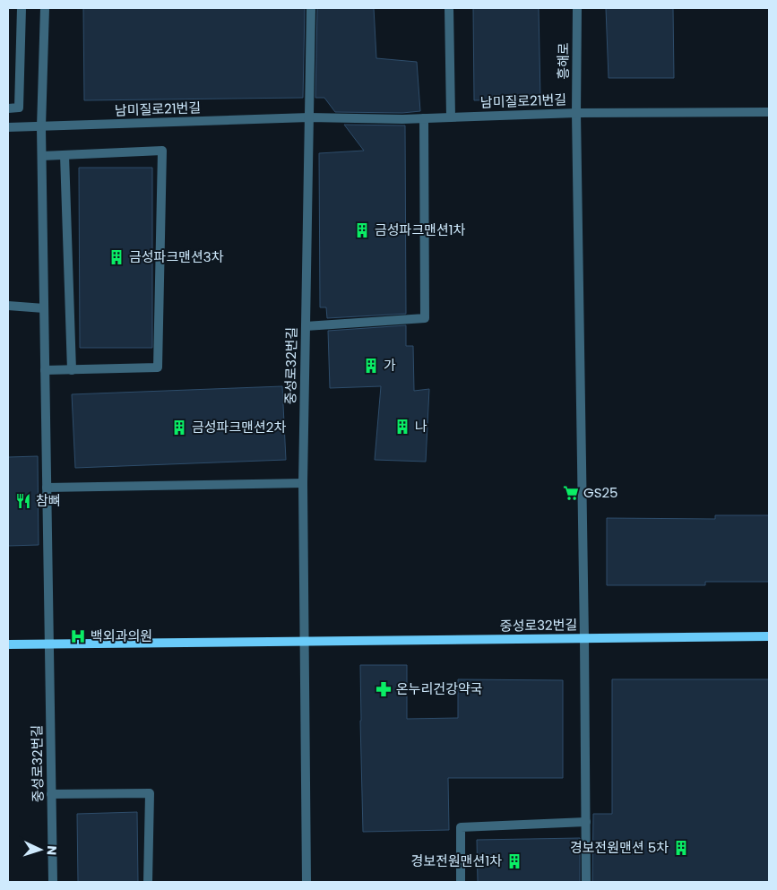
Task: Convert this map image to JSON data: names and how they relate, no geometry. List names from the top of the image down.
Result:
{
  "streets": {
    "street": ["흥해로", "남미질로21번길", "중성로32번길"]
  },
  "crossings": [
    ["흥해로", "남미질로21번길"],
    ["남미질로21번길", "중성로32번길"]
  ],
  "places": {
    "building": [
      "금성파크맨션1차",
      "금성파크맨션3차",
      "가",
      "나",
      "금성파크맨션2차",
      "경보전원맨션 5차",
      "경보전원맨션1차"
    ],
    "supermarket": ["GS25"],
    "restaurant": ["참뼈"],
    "hospital": ["백외과의원"],
    "pharmacy": ["온누리건강약국"]
  },
  "north": "right"
}
